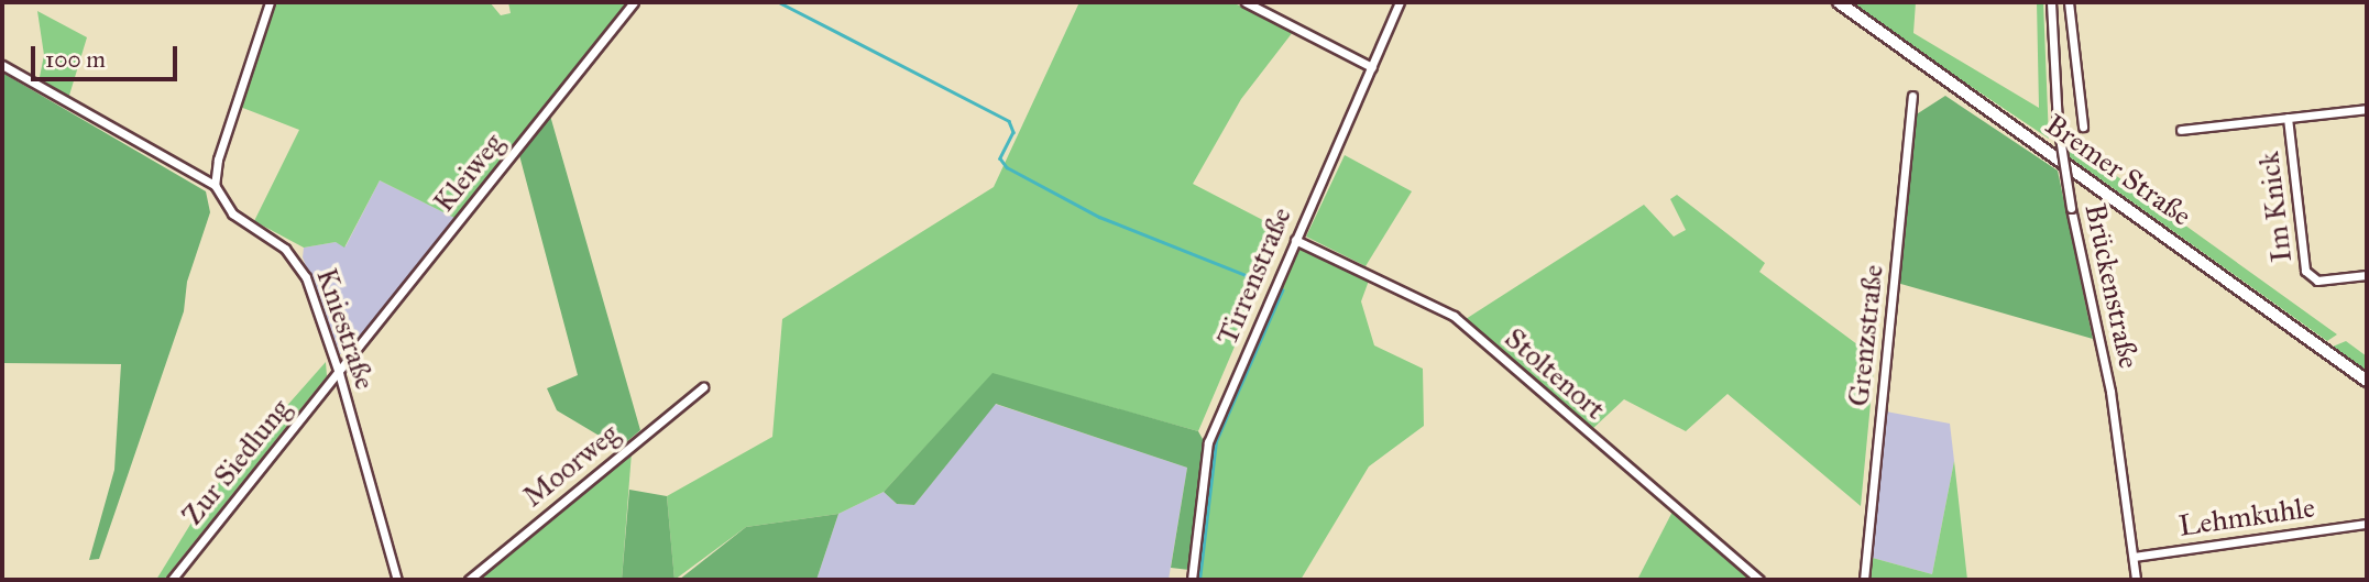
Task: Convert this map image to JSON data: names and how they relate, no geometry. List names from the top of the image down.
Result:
{
  "streets": {
    "main road": ["Bremer Straße"],
    "street": [
      "Kleiweg",
      "Im Knick",
      "Tirrenstraße",
      "Brückenstraße",
      "Kniestraße",
      "Grenzstraße",
      "Stoltenort",
      "Zur Siedlung",
      "Moorweg",
      "Lehmkuhle"
    ]
  },
  "crossings": [
    ["Kleiweg", "Kniestraße"],
    ["Kleiweg", "Zur Siedlung"],
    ["Tirrenstraße", "Stoltenort"],
    ["Brückenstraße", "Lehmkuhle"],
    ["Kniestraße", "Zur Siedlung"]
  ],
  "scale_bar": "100 m"
}
